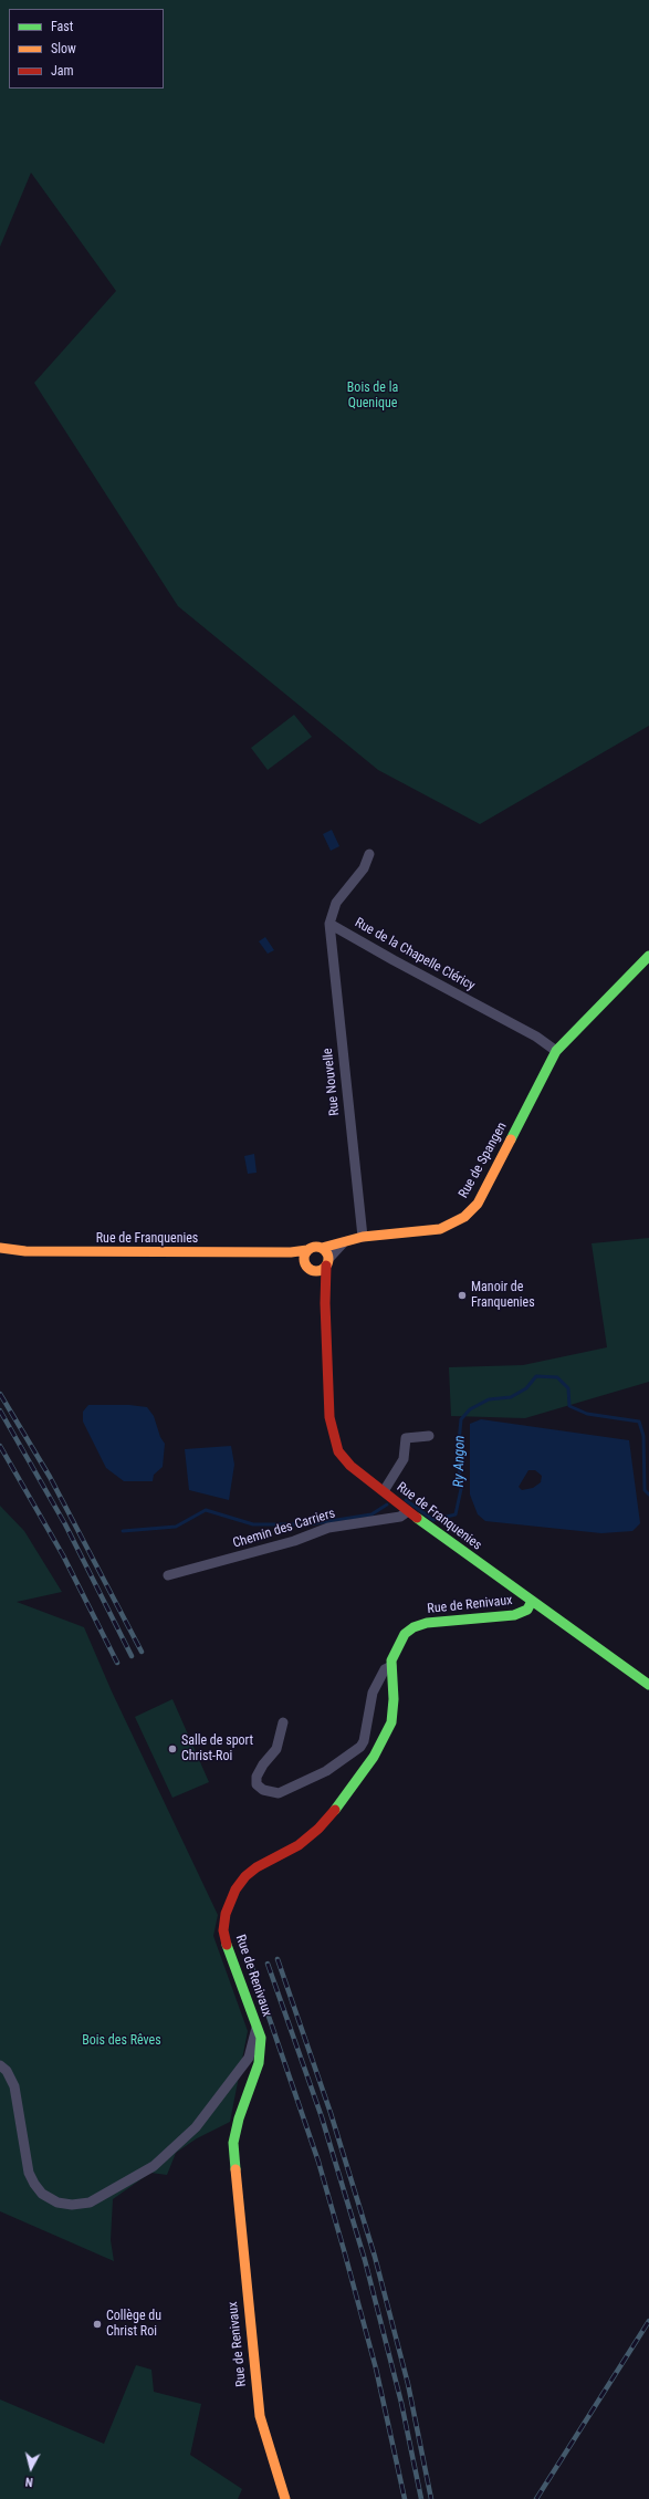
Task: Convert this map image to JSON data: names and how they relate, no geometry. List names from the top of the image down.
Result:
{
  "streets": {
    "street": [
      "Rue de la Chapelle Cléricy",
      "Rue Nouvelle",
      "Rue de Spangen",
      "Rue de Franquenies",
      "Chemin des Carriers",
      "Rue de Renivaux"
    ]
  },
  "crossings": [
    ["Rue de la Chapelle Cléricy", "Rue Nouvelle"],
    ["Rue de la Chapelle Cléricy", "Rue de Spangen"],
    ["Rue Nouvelle", "Rue de Spangen"],
    ["Rue de Spangen", "Rue de Franquenies"],
    ["Rue de Franquenies", "Chemin des Carriers"],
    ["Rue de Franquenies", "Rue de Renivaux"]
  ],
  "water": ["Ry Angon"],
  "parks": ["Bois de la Quenique", "Bois des Rêves"],
  "places": ["Manoir de Franquenies", "Salle de sport Christ-Roi", "Collège du Christ Roi"],
  "legend": ["Fast", "Slow", "Jam"],
  "north": "bottom"
}
